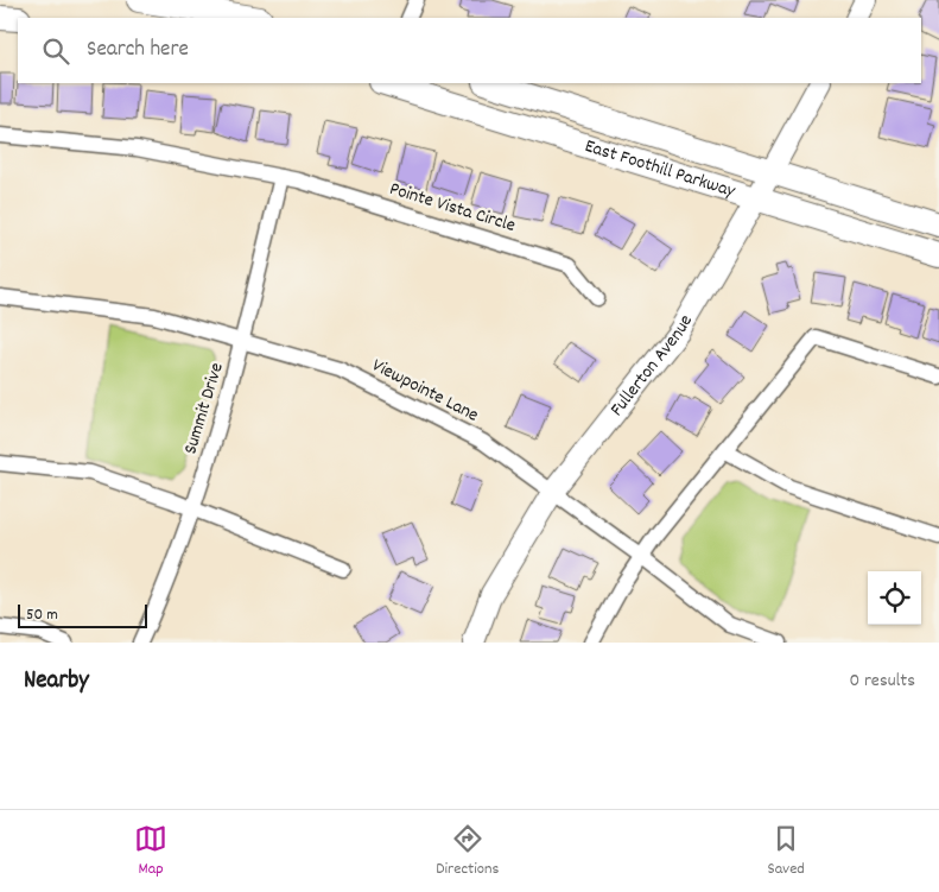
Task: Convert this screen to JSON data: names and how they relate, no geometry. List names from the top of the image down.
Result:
{
  "streets": {
    "main road": ["East Foothill Parkway", "Fullerton Avenue"],
    "street": ["Pointe Vista Circle", "Viewpointe Lane", "Summit Drive"]
  },
  "crossings": [
    ["East Foothill Parkway", "Fullerton Avenue"],
    ["Pointe Vista Circle", "Summit Drive"],
    ["Fullerton Avenue", "Viewpointe Lane"],
    ["Viewpointe Lane", "Summit Drive"]
  ],
  "scale_bar": "50 m",
  "page": {
    "search": "Search here",
    "scale": "50 m",
    "heading": ["Nearby", "0 results"],
    "nav": ["Map", "Directions", "Saved"]
  }
}
